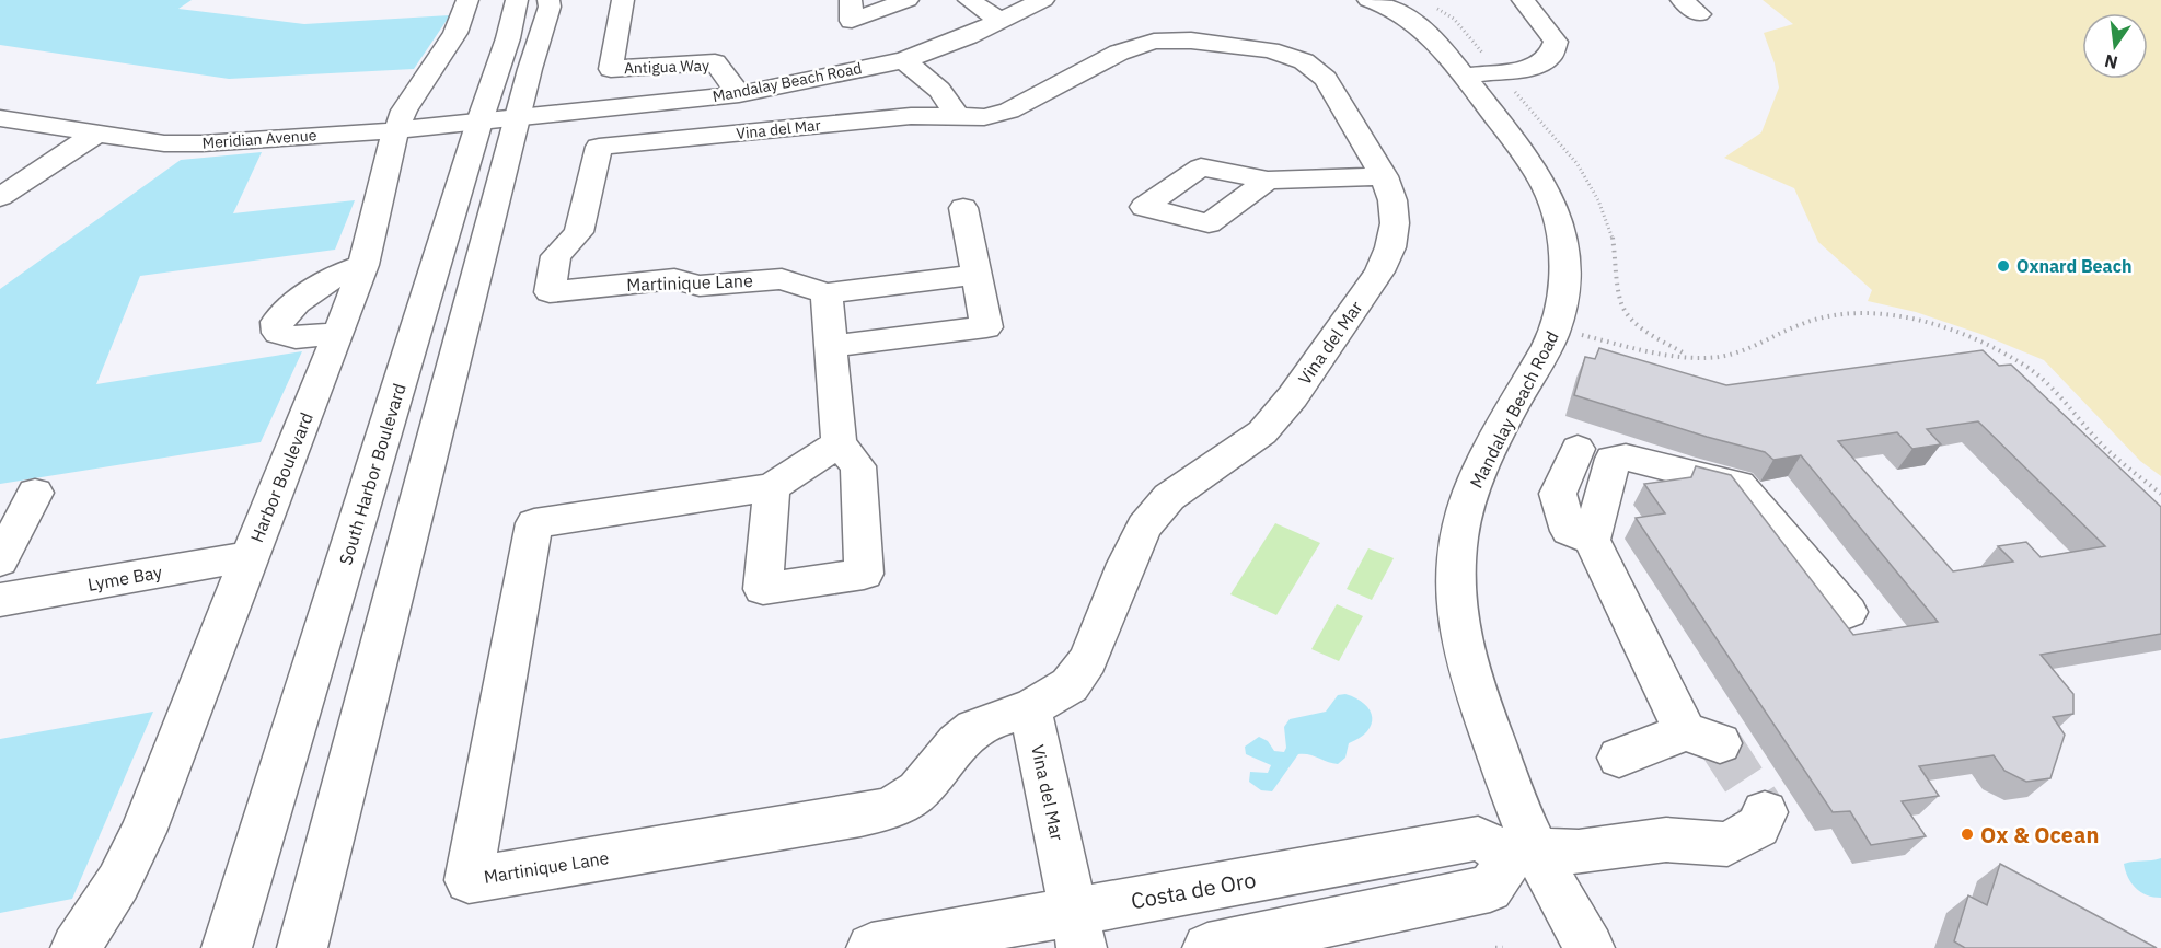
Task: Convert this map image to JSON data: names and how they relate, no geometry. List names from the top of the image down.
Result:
{
  "streets": {
    "street": [
      "Antigua Way",
      "Mandalay Beach Road",
      "Vina del Mar",
      "Meridian Avenue",
      "Martinique Lane",
      "South Harbor Boulevard",
      "Harbor Boulevard",
      "Lyme Bay",
      "Costa de Oro"
    ]
  },
  "crossings": [
    ["Antigua Way", "Mandalay Beach Road"],
    ["Mandalay Beach Road", "Meridian Avenue"],
    ["Mandalay Beach Road", "Costa de Oro"],
    ["Vina del Mar", "Martinique Lane"],
    ["Vina del Mar", "Costa de Oro"],
    ["Meridian Avenue", "South Harbor Boulevard"],
    ["Meridian Avenue", "Harbor Boulevard"],
    ["Harbor Boulevard", "Lyme Bay"]
  ],
  "places": ["Oxnard Beach", "Ox & Ocean"],
  "north": "bottom"
}
